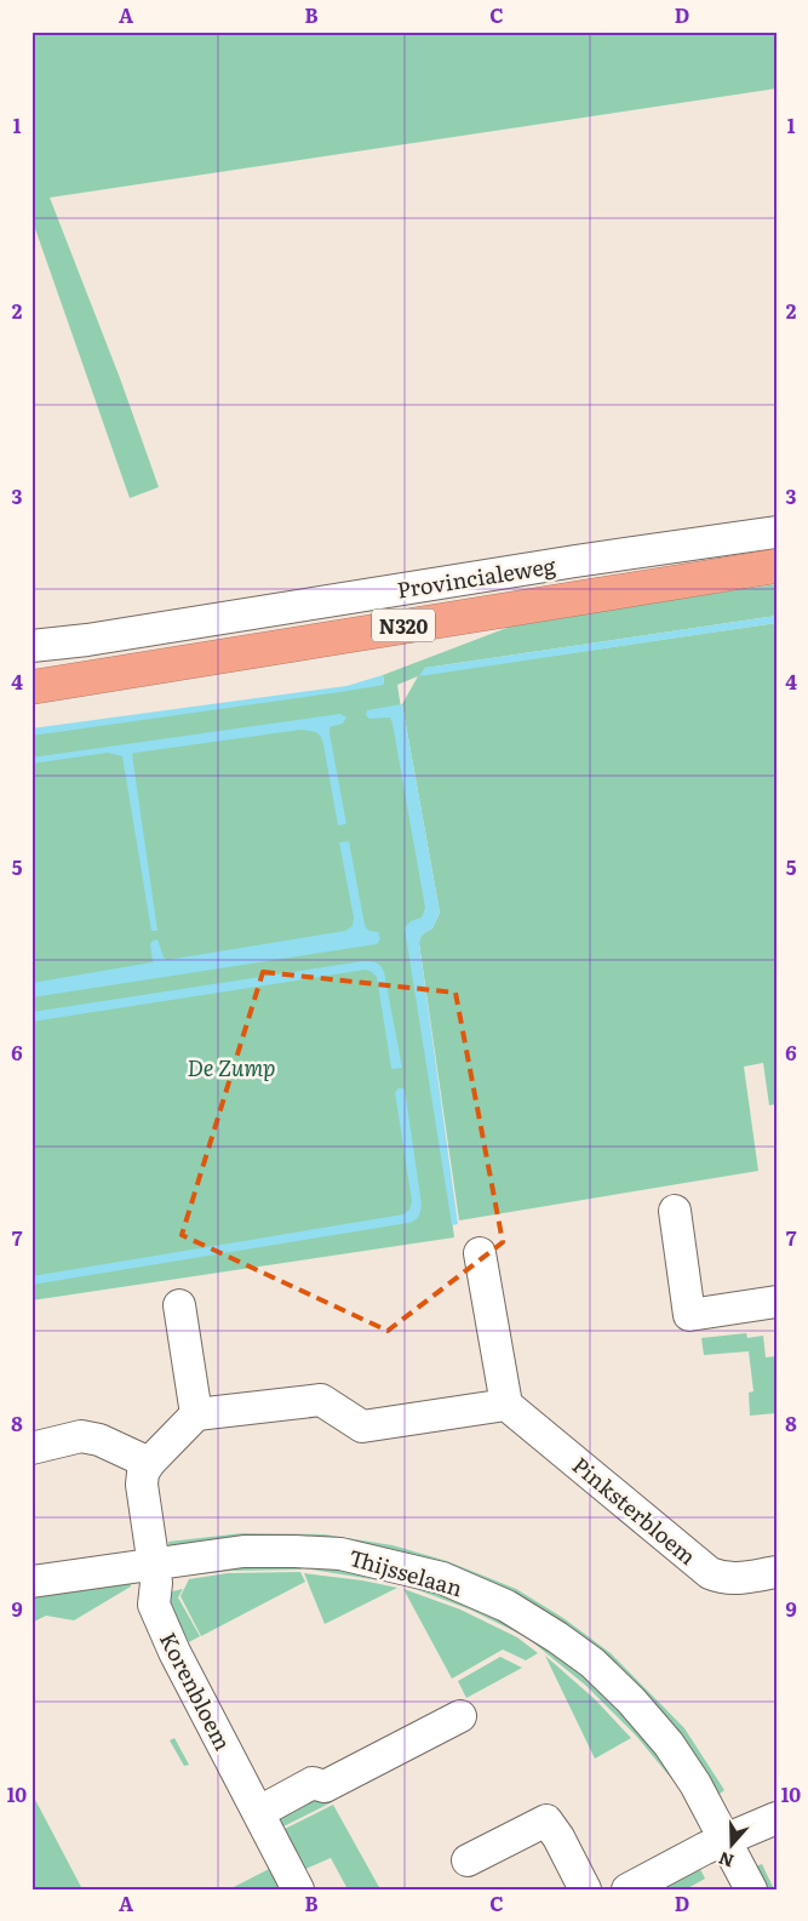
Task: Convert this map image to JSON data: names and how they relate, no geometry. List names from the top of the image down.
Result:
{
  "streets": {
    "highway": ["N320"],
    "street": [
      "Provincialeweg",
      "Pinksterbloem",
      "Thijsselaan",
      "Korenbloem"
    ]
  },
  "crossings": [
    ["Thijsselaan", "Korenbloem"]
  ],
  "parks": ["De Zump"],
  "north": "bottom",
  "grid": {
    "columns": [
      "A",
      "B",
      "C",
      "D"
    ],
    "rows": [
      "1",
      "2",
      "3",
      "4",
      "5",
      "6",
      "7",
      "8",
      "9",
      "10"
    ]
  }
}
